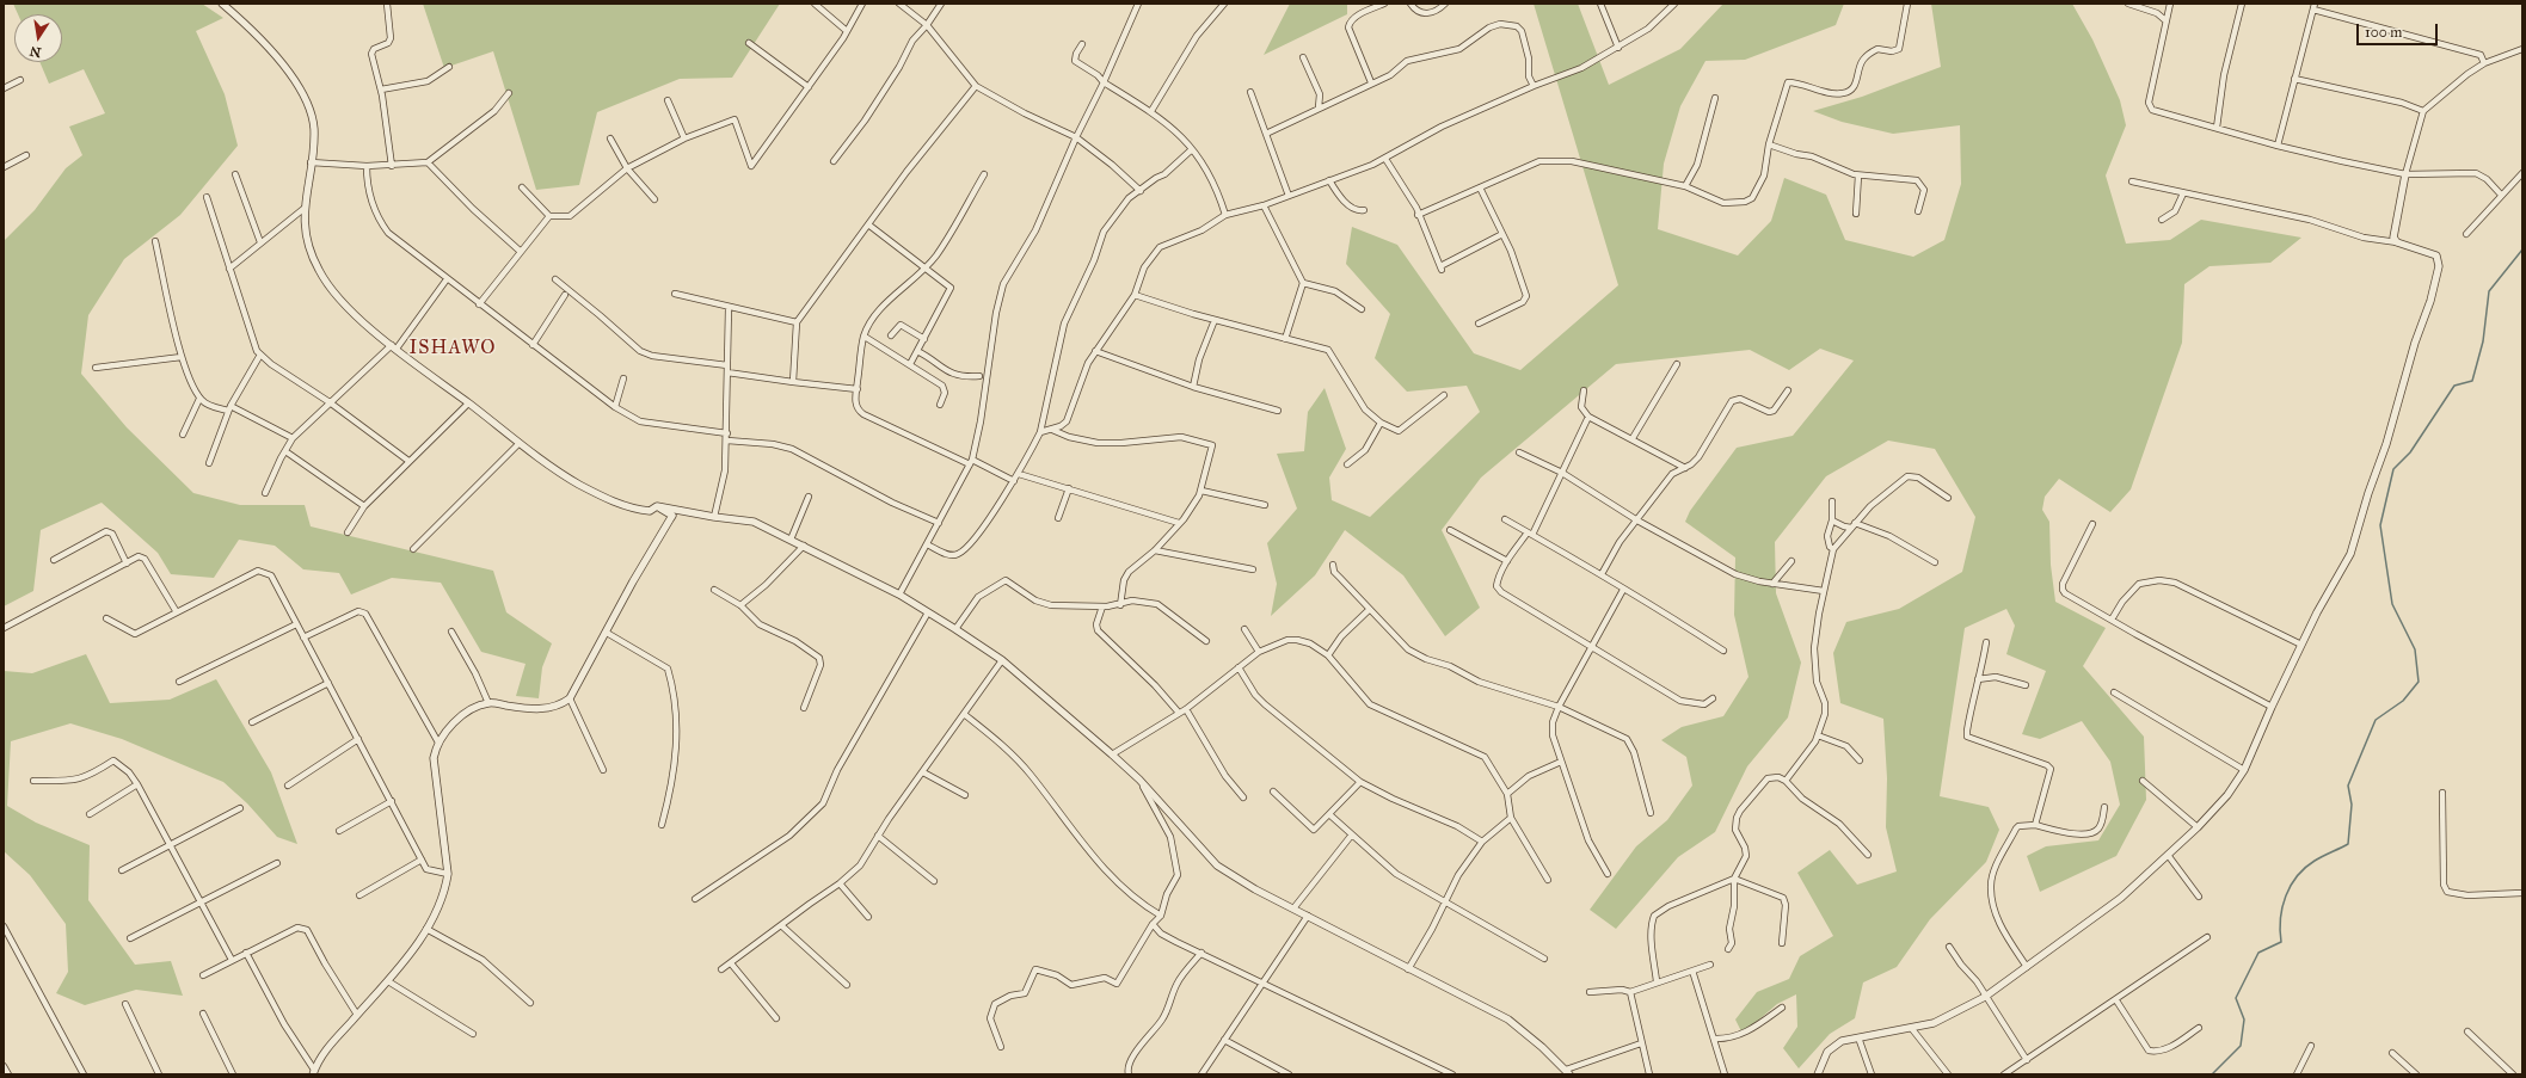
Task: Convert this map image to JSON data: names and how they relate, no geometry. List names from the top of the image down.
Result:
{
  "districts": ["ISHAWO"],
  "scale_bar": "100 m",
  "north": "bottom"
}
